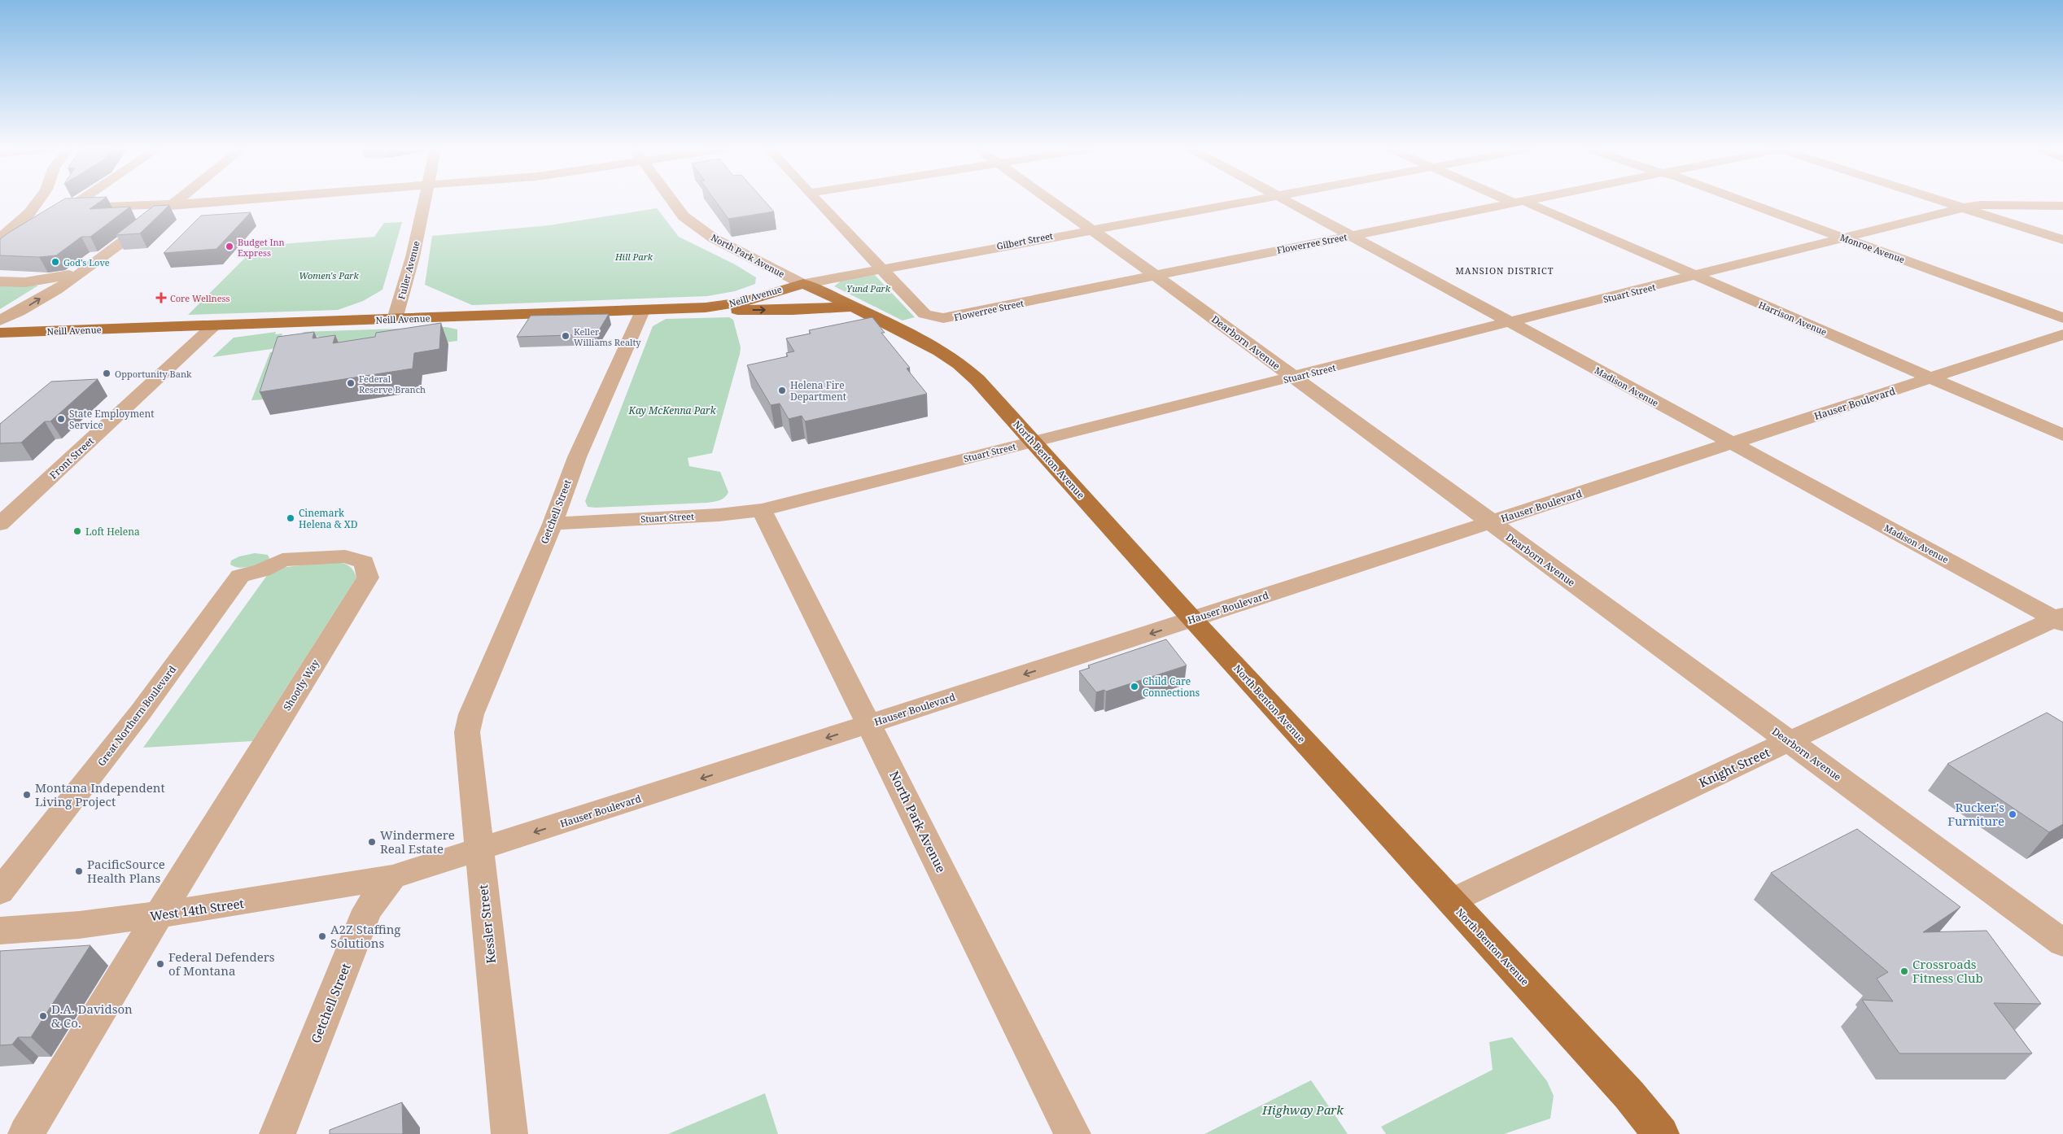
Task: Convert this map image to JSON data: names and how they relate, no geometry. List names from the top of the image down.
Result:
{
  "streets": {
    "main road": ["North Park Avenue", "Neill Avenue", "North Benton Avenue"],
    "street": [
      "Gilbert Street",
      "Flowerree Street",
      "Monroe Avenue",
      "Fuller Avenue",
      "Stuart Street",
      "Harrison Avenue",
      "Dearborn Avenue",
      "Madison Avenue",
      "Hauser Boulevard",
      "Front Street",
      "Getchell Street",
      "Shootly Way",
      "Great Northern Boulevard",
      "Knight Street",
      "West 14th Street",
      "Kessler Street"
    ]
  },
  "crossings": [
    ["Gilbert Street", "Flowerree Street"],
    ["Gilbert Street", "Dearborn Avenue"],
    ["Flowerree Street", "Harrison Avenue"],
    ["Flowerree Street", "Dearborn Avenue"],
    ["Flowerree Street", "Madison Avenue"],
    ["Monroe Avenue", "Stuart Street"],
    ["North Park Avenue", "Stuart Street"],
    ["North Park Avenue", "Neill Avenue"],
    ["North Park Avenue", "Hauser Boulevard"],
    ["North Park Avenue", "North Benton Avenue"],
    ["Fuller Avenue", "Neill Avenue"],
    ["Stuart Street", "Harrison Avenue"],
    ["Stuart Street", "Dearborn Avenue"],
    ["Stuart Street", "Madison Avenue"],
    ["Stuart Street", "North Benton Avenue"],
    ["Stuart Street", "Getchell Street"],
    ["Neill Avenue", "Front Street"],
    ["Neill Avenue", "Getchell Street"],
    ["Harrison Avenue", "Hauser Boulevard"],
    ["Dearborn Avenue", "Hauser Boulevard"],
    ["Dearborn Avenue", "Knight Street"],
    ["Madison Avenue", "Hauser Boulevard"],
    ["Madison Avenue", "Knight Street"],
    ["Hauser Boulevard", "North Benton Avenue"],
    ["Hauser Boulevard", "Getchell Street"],
    ["Hauser Boulevard", "West 14th Street"],
    ["Hauser Boulevard", "Kessler Street"],
    ["North Benton Avenue", "Knight Street"],
    ["Getchell Street", "West 14th Street"],
    ["Getchell Street", "Kessler Street"],
    ["Shootly Way", "Great Northern Boulevard"],
    ["Shootly Way", "West 14th Street"]
  ],
  "one_way": ["Hauser Boulevard"],
  "districts": ["MANSION DISTRICT"],
  "parks": [
    "Hill Park",
    "Women's Park",
    "Yund Park",
    "Kay McKenna Park",
    "Highway Park"
  ],
  "places": {
    "other": [
      "Budget Inn Express",
      "God's Love",
      "Keller Williams Realty",
      "Opportunity Bank",
      "Federal Reserve Branch",
      "Helena Fire Department",
      "State Employment Service",
      "Cinemark Helena & XD",
      "Loft Helena",
      "Child Care Connections",
      "Montana Independent Living Project",
      "Rucker's Furniture",
      "Windermere Real Estate",
      "PacificSource Health Plans",
      "A2Z Staffing Solutions",
      "Federal Defenders of Montana",
      "Crossroads Fitness Club",
      "D.A. Davidson & Co."
    ],
    "health": ["Core Wellness"]
  }
}
